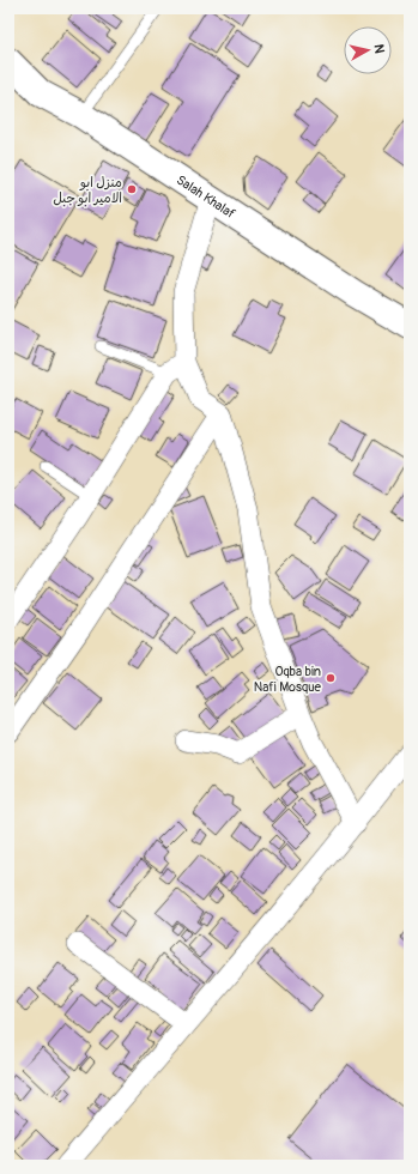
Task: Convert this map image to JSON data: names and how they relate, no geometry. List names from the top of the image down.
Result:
{
  "streets": {
    "street": ["Salah Khalaf"]
  },
  "places": ["منزل ابو الامير ابو جبل", "Oqba bin Nafi Mosque"],
  "north": "right"
}
